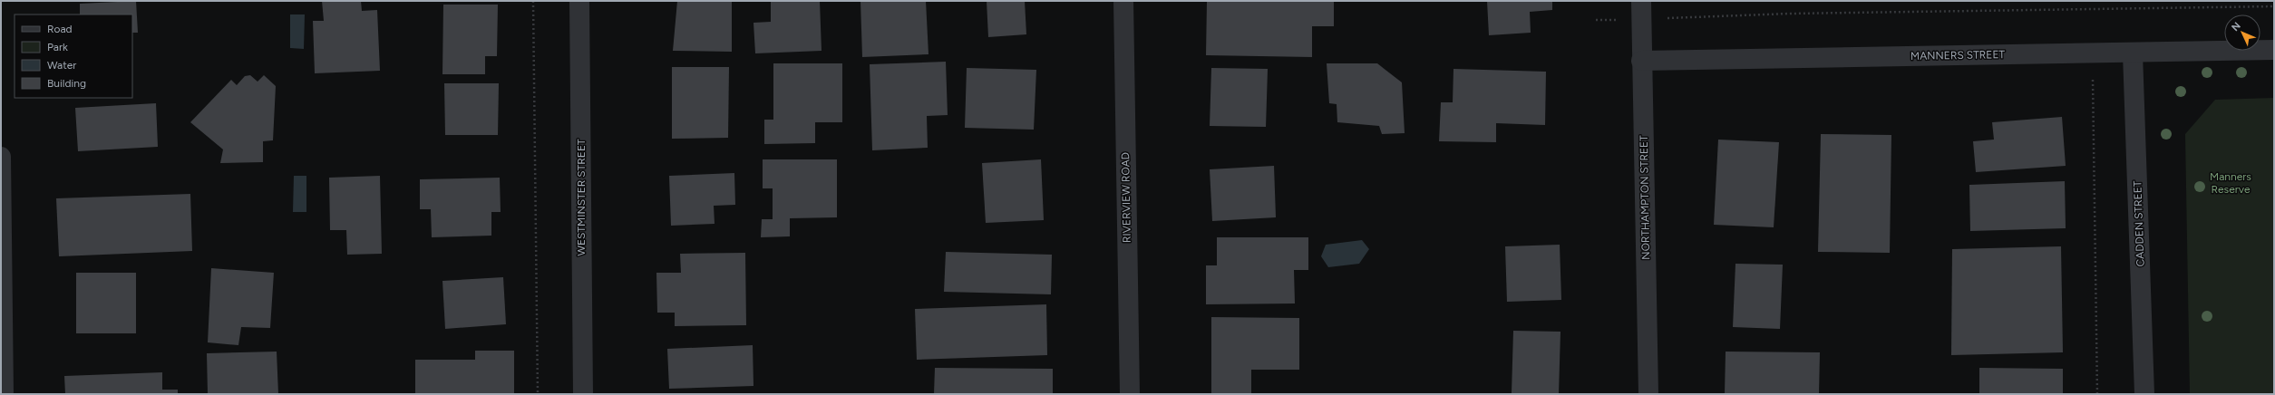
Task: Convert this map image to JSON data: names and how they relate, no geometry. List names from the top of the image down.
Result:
{
  "streets": {
    "street": [
      "MANNERS STREET",
      "WESTMINSTER STREET",
      "RIVERVIEW ROAD",
      "NORTHAMPTON STREET",
      "CADDEN STREET"
    ]
  },
  "crossings": [
    ["MANNERS STREET", "NORTHAMPTON STREET"],
    ["MANNERS STREET", "CADDEN STREET"]
  ],
  "parks": ["Manners Reserve"],
  "legend": [
    "Road",
    "Park",
    "Water",
    "Building"
  ],
  "north": "top left"
}
